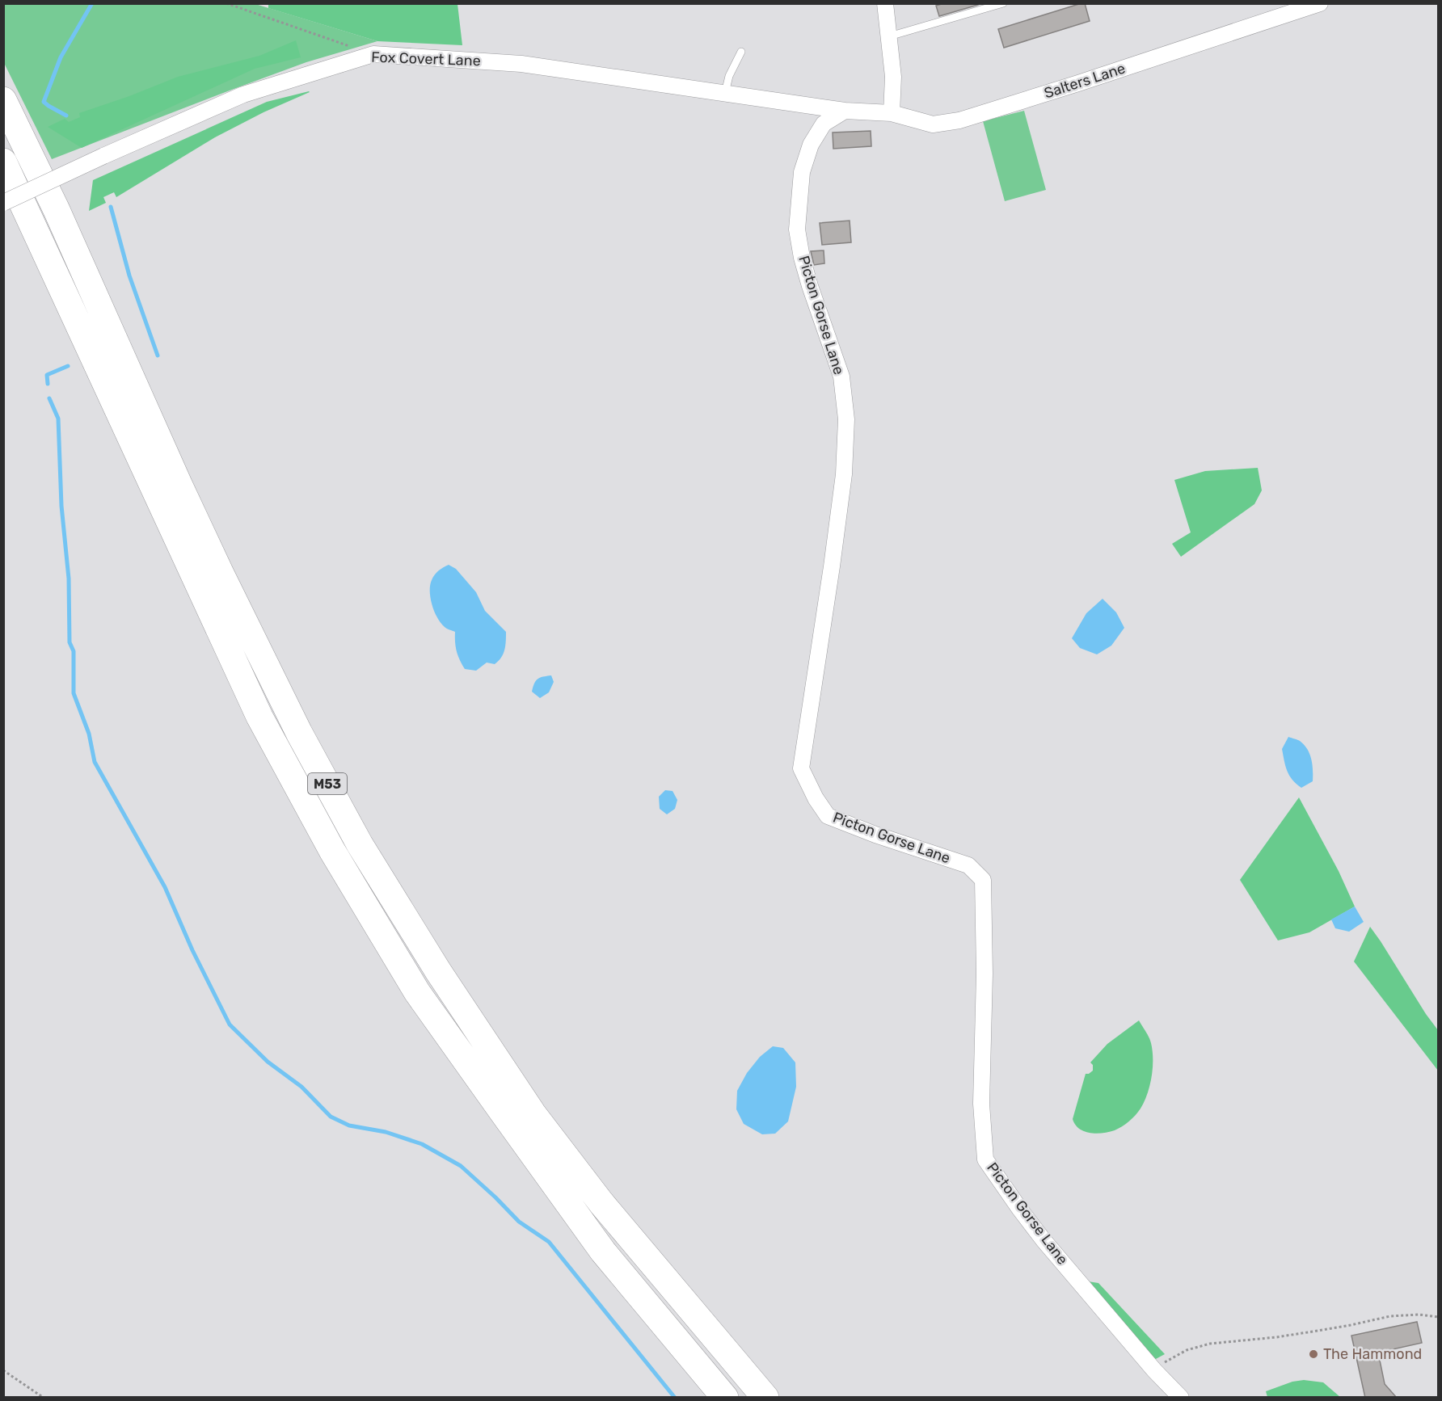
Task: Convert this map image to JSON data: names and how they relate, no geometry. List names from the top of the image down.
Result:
{
  "streets": {
    "highway": ["M53"],
    "street": ["Fox Covert Lane", "Salters Lane", "Picton Gorse Lane"]
  },
  "crossings": [
    ["Fox Covert Lane", "Salters Lane"],
    ["Fox Covert Lane", "Picton Gorse Lane"],
    ["Salters Lane", "Picton Gorse Lane"]
  ],
  "places": ["The Hammond"]
}
